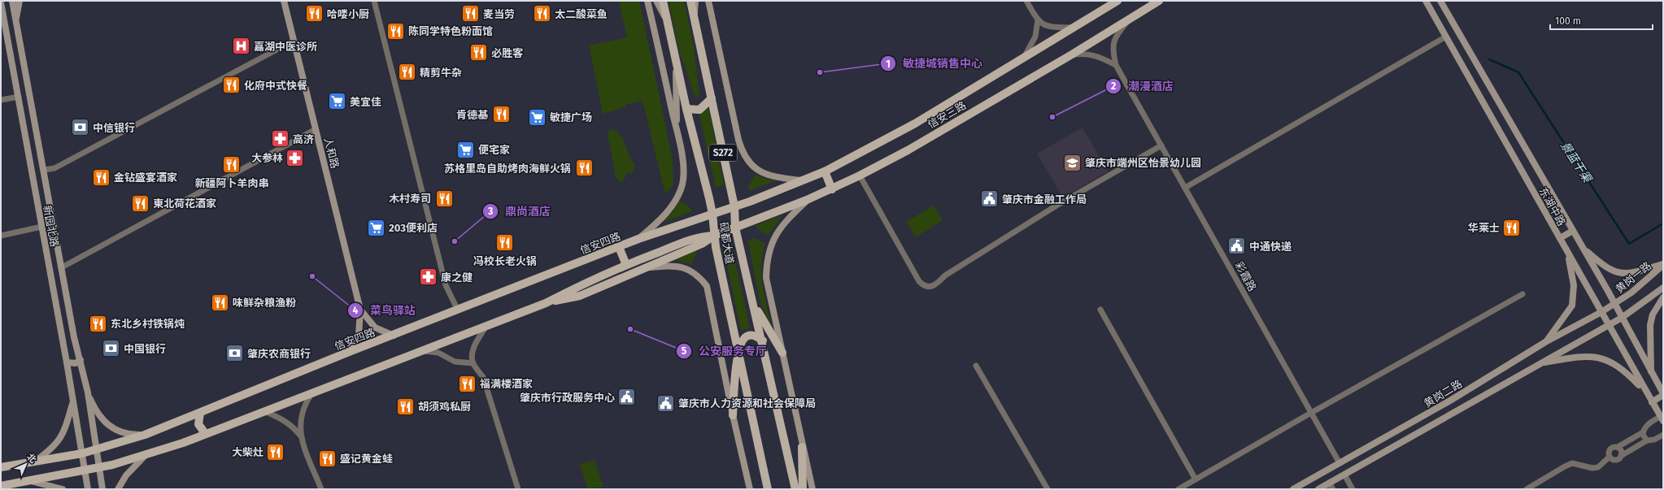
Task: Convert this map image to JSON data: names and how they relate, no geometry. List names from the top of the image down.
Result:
{
  "streets": {
    "main road": [
      "信安三路",
      "人和路",
      "S272",
      "东湖中路",
      "新园北路",
      "信安四路",
      "砚都大道",
      "黄岗一路",
      "黄岗二路"
    ],
    "street": ["彩霞路"]
  },
  "crossings": [
    ["信安三路", "信安四路"],
    ["信安三路", "砚都大道"],
    ["东湖中路", "黄岗一路"],
    ["东湖中路", "黄岗二路"],
    ["新园北路", "信安四路"],
    ["信安四路", "砚都大道"],
    ["彩霞路", "黄岗二路"],
    ["黄岗一路", "黄岗二路"]
  ],
  "water": ["景蓝干渠"],
  "places": {
    "restaurant": [
      "哈喽小厨",
      "麦当劳",
      "太二酸菜鱼",
      "陈同学特色粉面馆",
      "必胜客",
      "精剪牛杂",
      "化府中式快餐",
      "肯德基",
      "新疆阿卜羊肉串",
      "苏格里岛自助烤肉海鲜火锅",
      "金钻盛宴酒家",
      "木村寿司",
      "東北荷花酒家",
      "华莱士",
      "冯校长老火锅",
      "味鲜杂粮渔粉",
      "东北乡村铁锅炖",
      "福满楼酒家",
      "胡须鸡私厨",
      "大柴灶",
      "盛记黄金蛙"
    ],
    "hospital": ["嘉湖中医诊所"],
    "other": [
      "敏捷城销售中心",
      "潮漫酒店",
      "鼎尚酒店",
      "菜鸟驿站",
      "公安服务专厅"
    ],
    "supermarket": [
      "美宜佳",
      "敏捷广场",
      "便宅家",
      "203便利店"
    ],
    "bank": ["中信银行", "中国银行", "肇庆农商银行"],
    "pharmacy": ["高济", "大参林", "康之健"],
    "school or university": ["肇庆市端州区怡景幼儿园"],
    "public building": [
      "肇庆市金融工作局",
      "中通快递",
      "肇庆市行政服务中心",
      "肇庆市人力资源和社会保障局"
    ]
  },
  "scale_bar": "100 m",
  "north": "top right"
}
